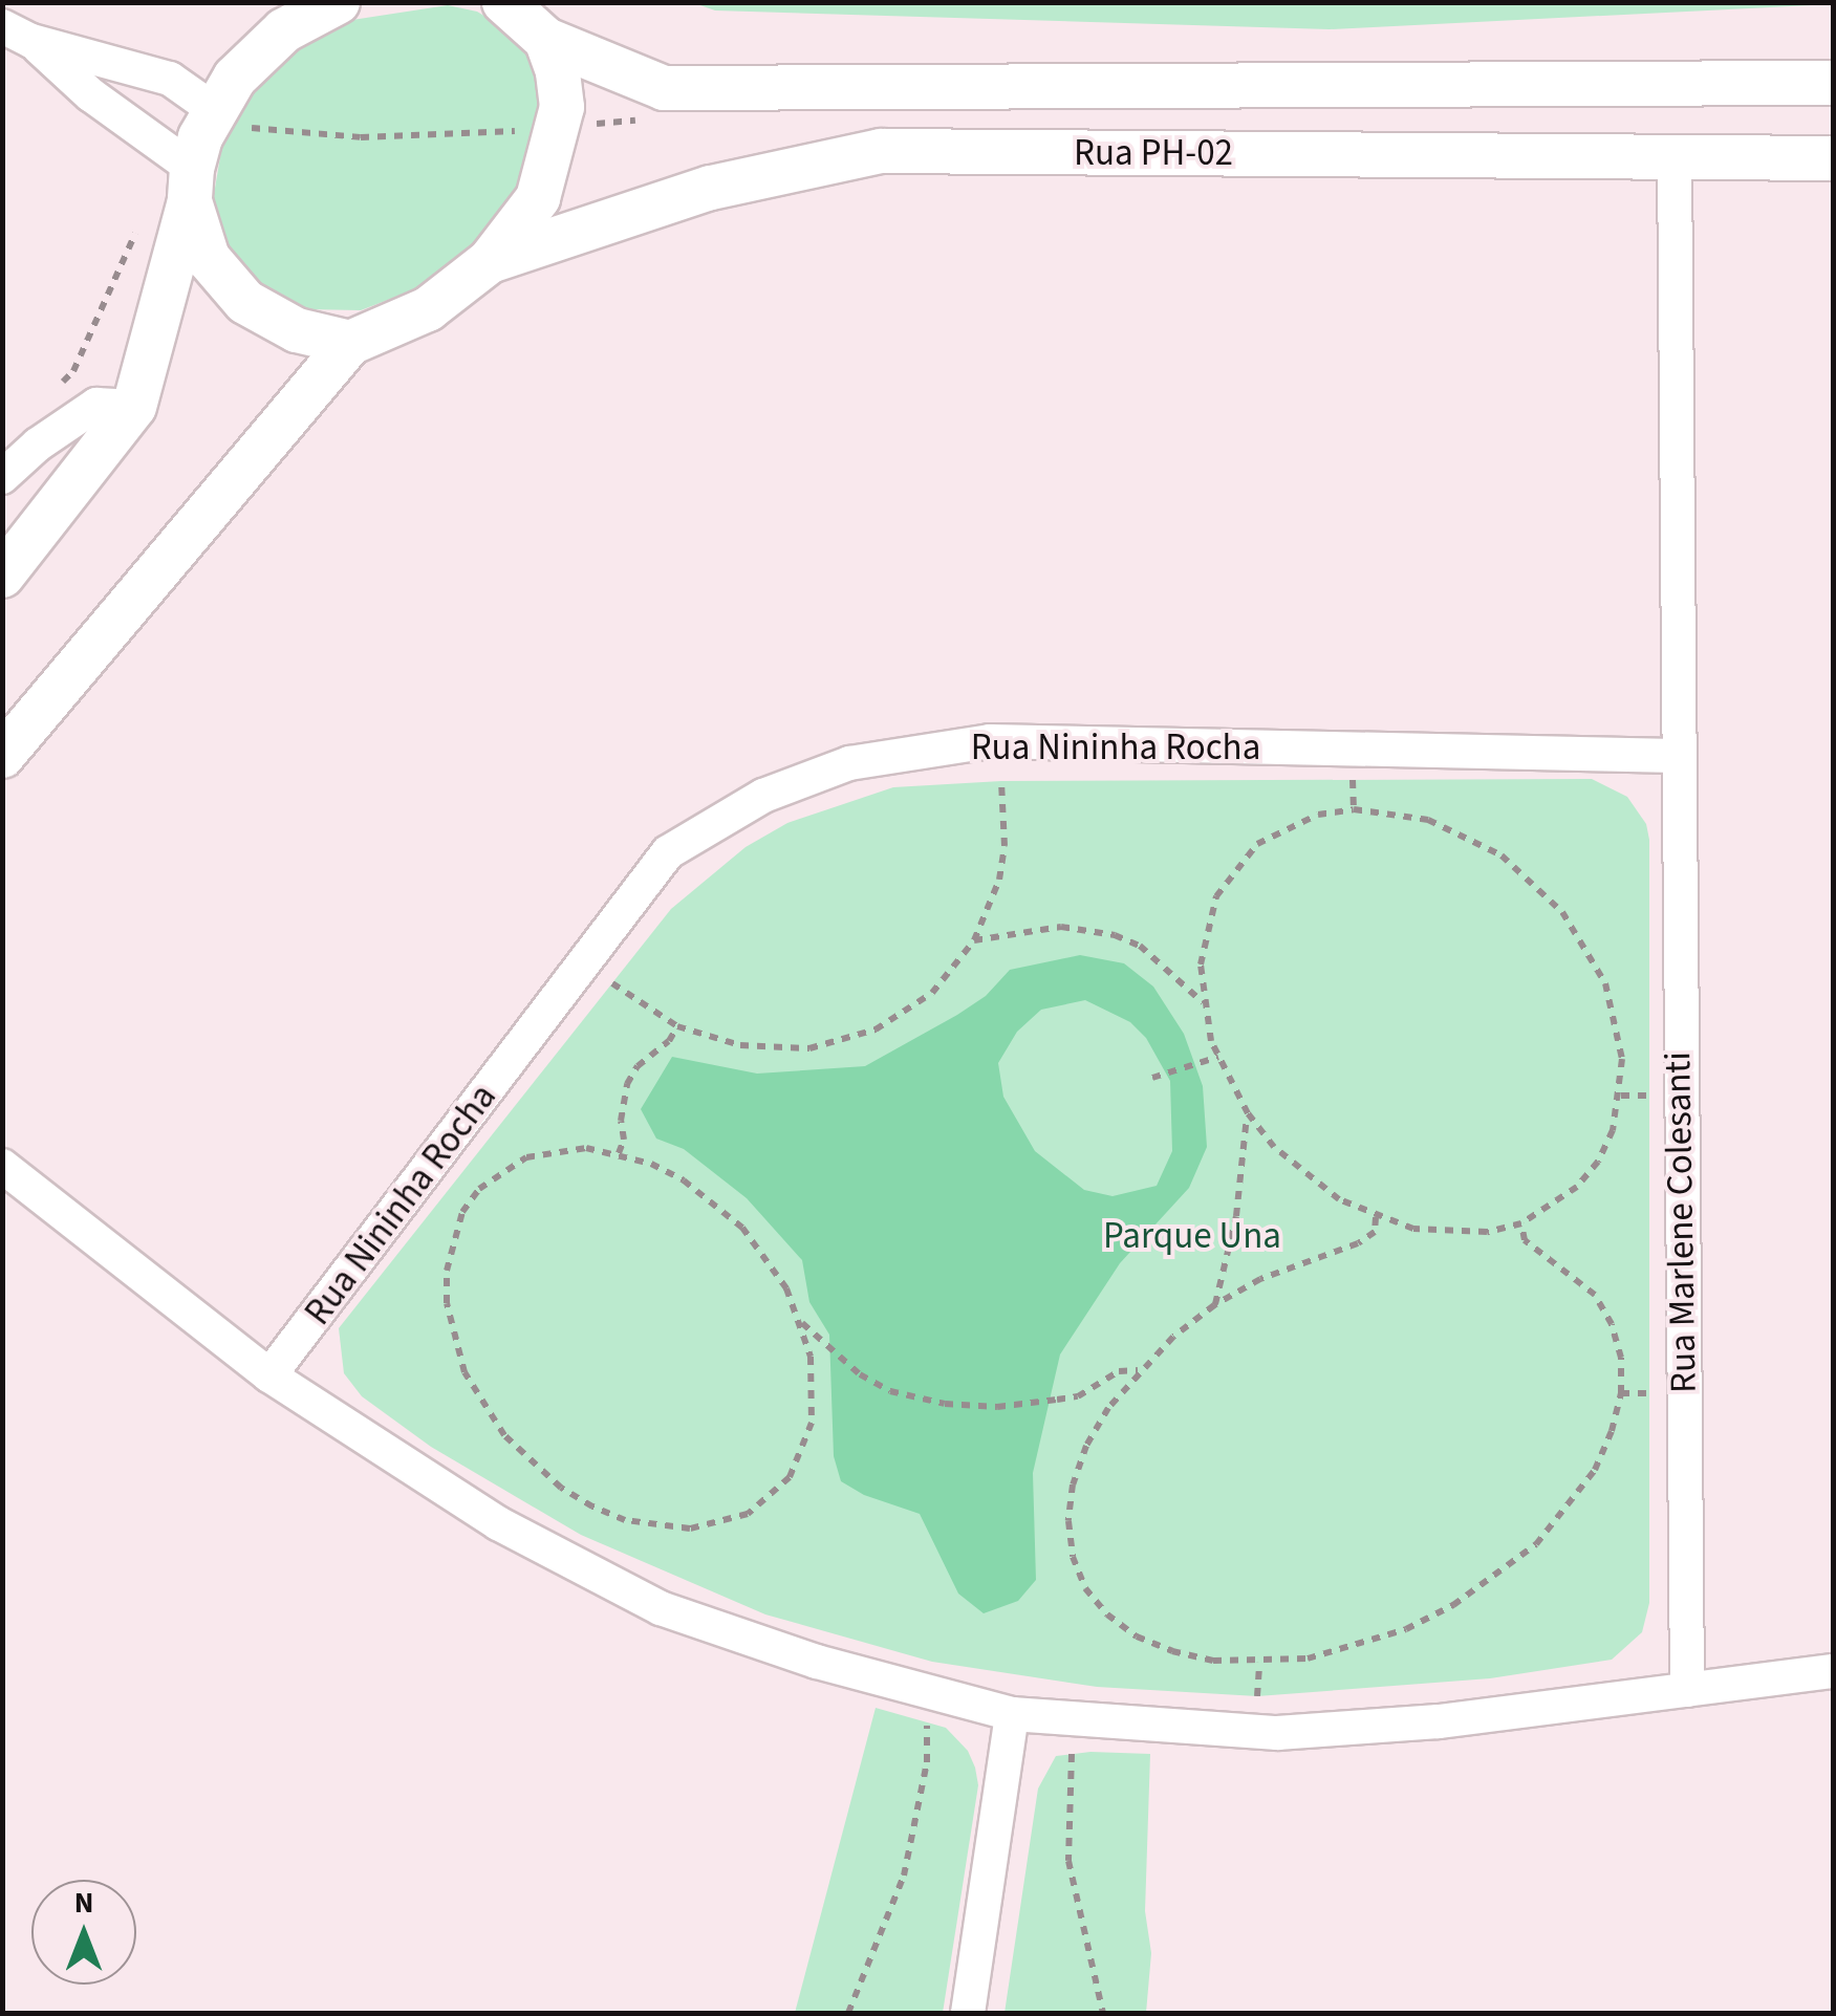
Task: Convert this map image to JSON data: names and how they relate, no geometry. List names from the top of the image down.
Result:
{
  "streets": {
    "street": ["Rua PH-02", "Rua Nininha Rocha", "Rua Marlene Colesanti"]
  },
  "crossings": [
    ["Rua PH-02", "Rua Marlene Colesanti"],
    ["Rua Nininha Rocha", "Rua Marlene Colesanti"]
  ],
  "parks": ["Parque Una"],
  "north": "top"
}
